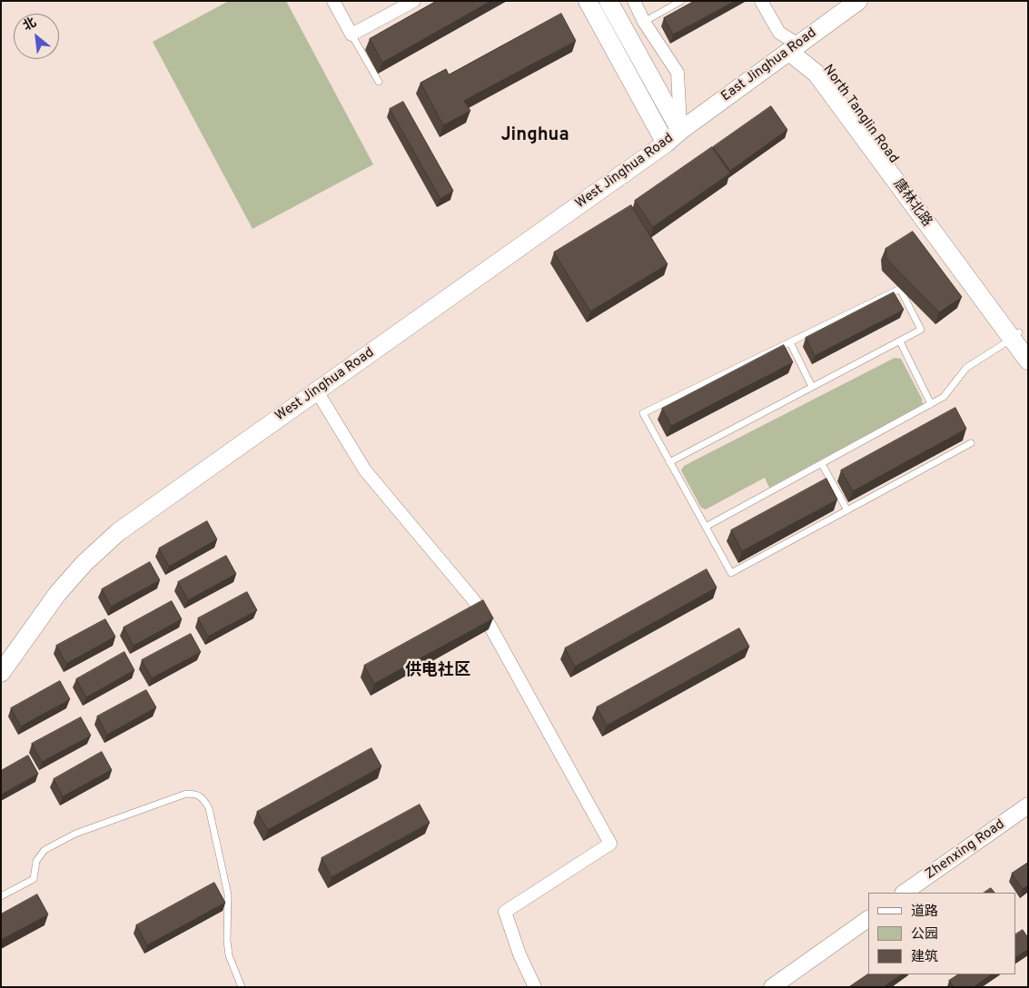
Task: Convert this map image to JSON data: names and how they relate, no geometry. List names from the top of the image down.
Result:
{
  "streets": {
    "main road": ["East Jinghua Road", "North Tanglin Road", "West Jinghua Road"],
    "street": ["Zhenxing Road"]
  },
  "crossings": [
    ["East Jinghua Road", "North Tanglin Road"],
    ["East Jinghua Road", "West Jinghua Road"]
  ],
  "districts": ["Jinghua", "供电社区"],
  "legend": ["道路", "公园", "建筑"],
  "north": "top left"
}
